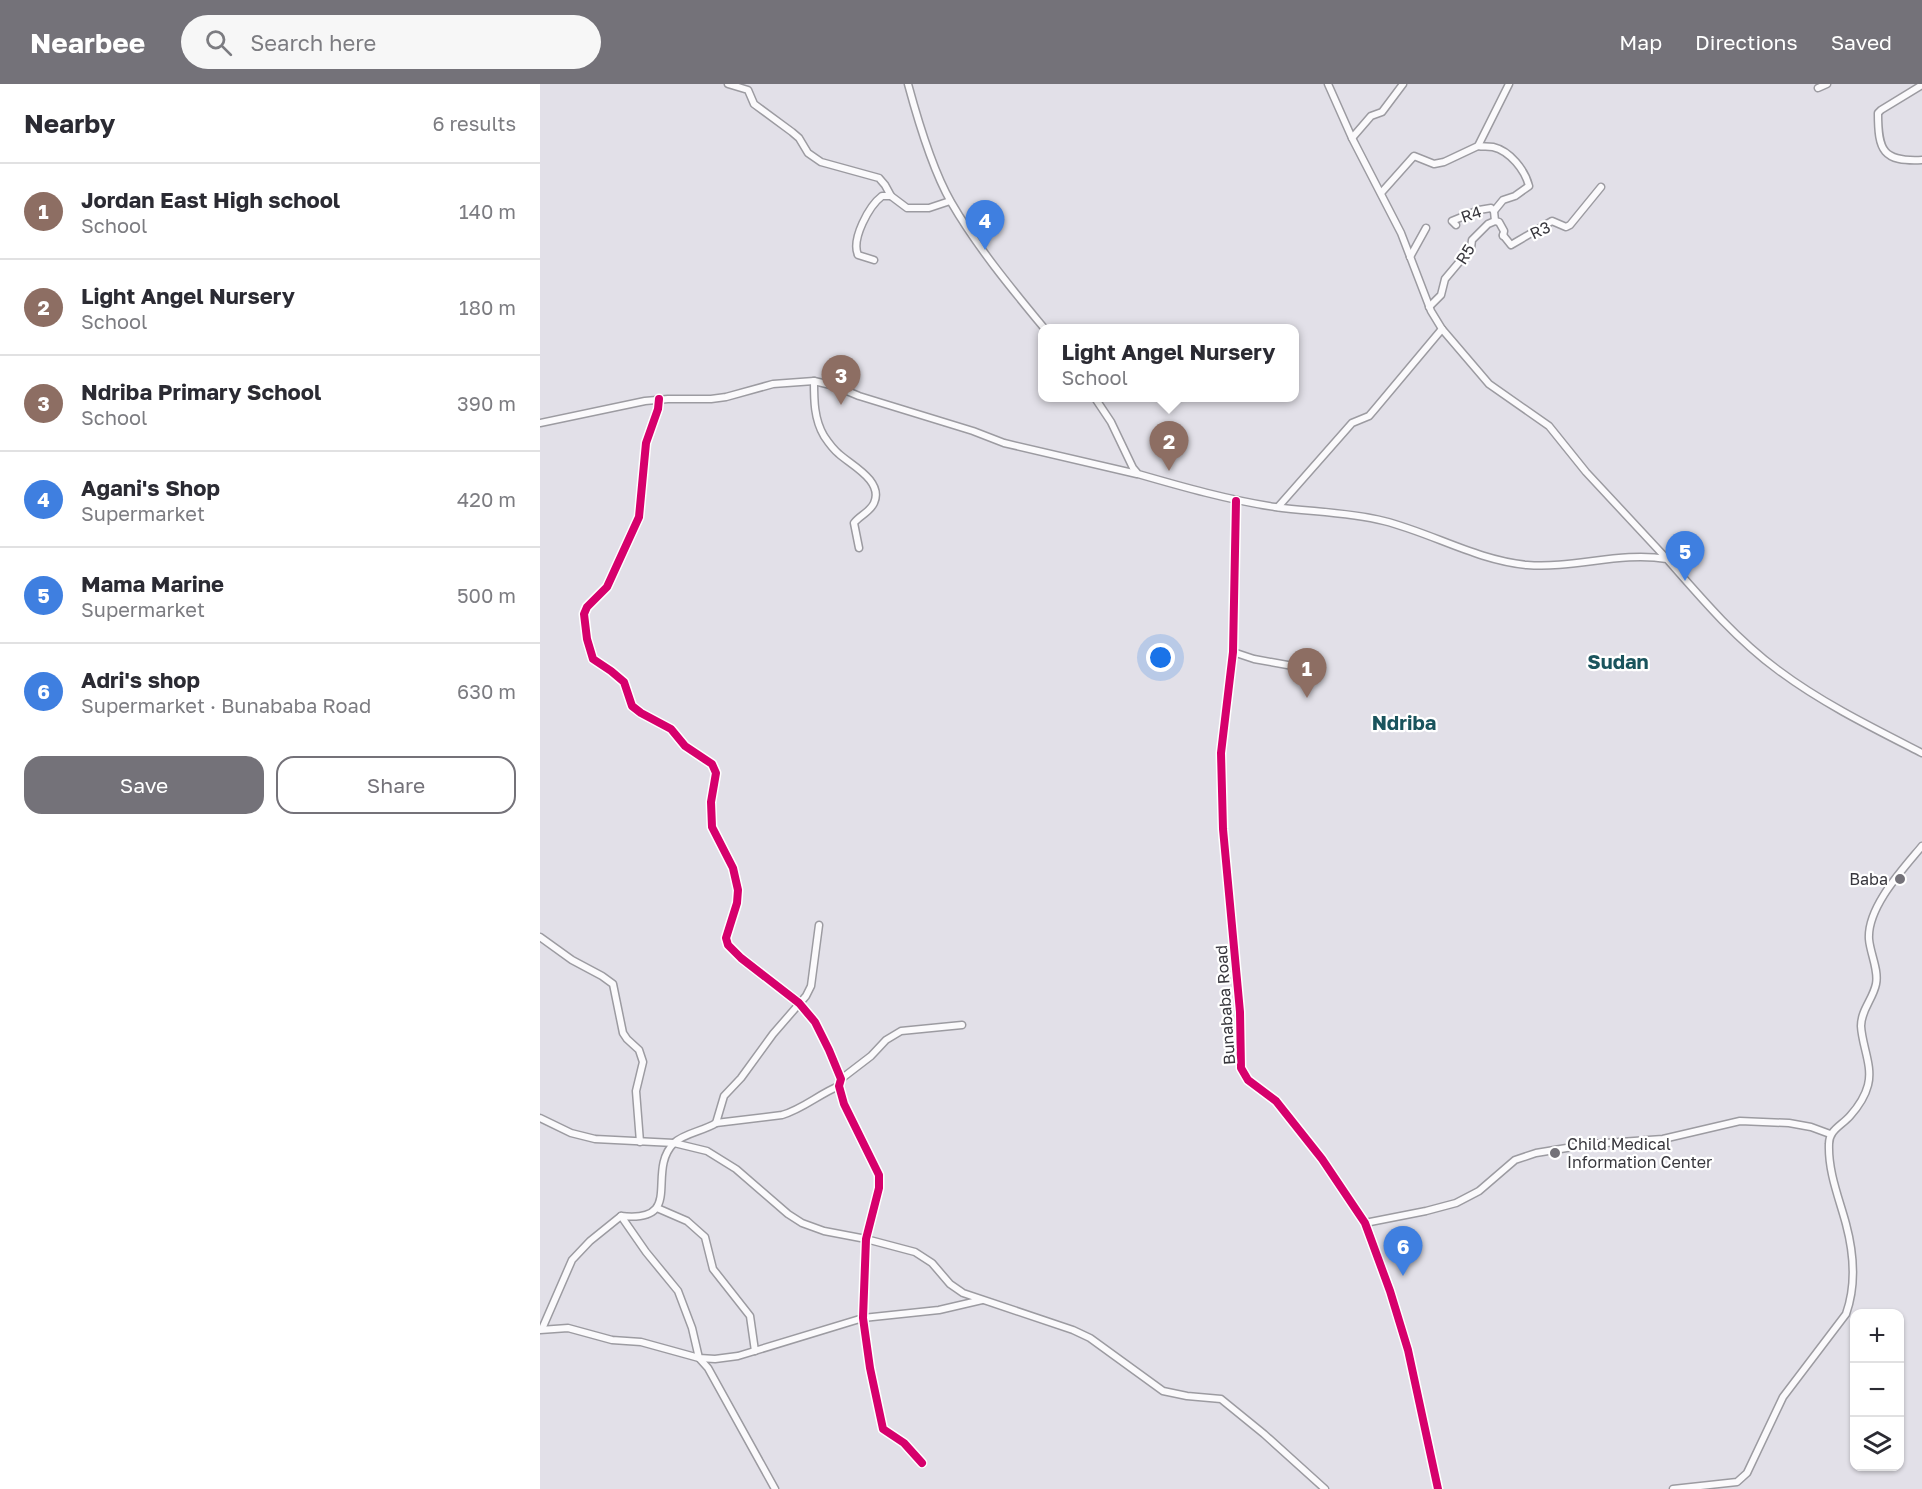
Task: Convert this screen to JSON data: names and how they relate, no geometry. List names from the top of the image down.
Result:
{
  "streets": {
    "street": [
      "R4",
      "R3",
      "R5",
      "Bunababa Road"
    ]
  },
  "crossings": [
    ["R3", "R5"]
  ],
  "districts": ["Sudan", "Ndriba"],
  "places": ["Baba", "Child Medical Information Center"],
  "page": {
    "header": "Nearbee",
    "search": "Search here",
    "nav": ["Map", "Directions", "Saved"],
    "heading": ["Nearby", "6 results"],
    "list": [
      {
        "mark": "1",
        "name": "Jordan East High school",
        "note": "School",
        "value": "140 m"
      },
      {
        "mark": "2",
        "name": "Light Angel Nursery",
        "note": "School",
        "value": "180 m"
      },
      {
        "mark": "3",
        "name": "Ndriba Primary School",
        "note": "School",
        "value": "390 m"
      },
      {
        "mark": "4",
        "name": "Agani's Shop",
        "note": "Supermarket",
        "value": "420 m"
      },
      {
        "mark": "5",
        "name": "Mama Marine",
        "note": "Supermarket",
        "value": "500 m"
      },
      {
        "mark": "6",
        "name": "Adri's shop",
        "note": "Supermarket · Bunababa Road",
        "value": "630 m"
      }
    ],
    "pins": [
      "4",
      "3",
      "2",
      "5",
      "1",
      "6"
    ],
    "popup": ["Light Angel Nursery", "School"],
    "buttons": ["Save", "Share"],
    "map_buttons": ["+", "−"]
  }
}
